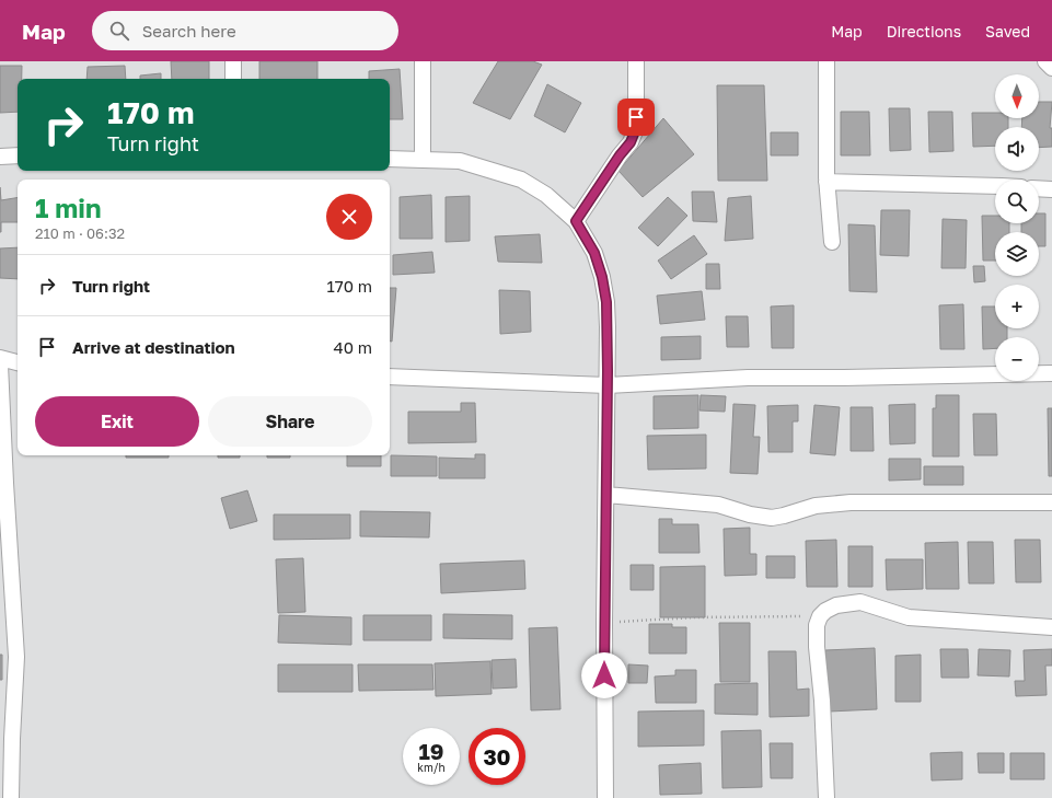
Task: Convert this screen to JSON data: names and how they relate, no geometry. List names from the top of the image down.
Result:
{
  "north": "bottom",
  "page": {
    "header": "Map",
    "search": "Search here",
    "nav": ["Map", "Directions", "Saved"],
    "map_buttons": ["+", "−"],
    "turn": ["170 m", "Turn right"],
    "heading": ["1 min", "210 m · 06:32"],
    "list": [
      {
        "name": "Turn right",
        "value": "170 m"
      },
      {
        "name": "Arrive at destination",
        "value": "40 m"
      }
    ],
    "buttons": ["Exit", "Share"],
    "speed": "19 km/h",
    "limit": "30"
  }
}
